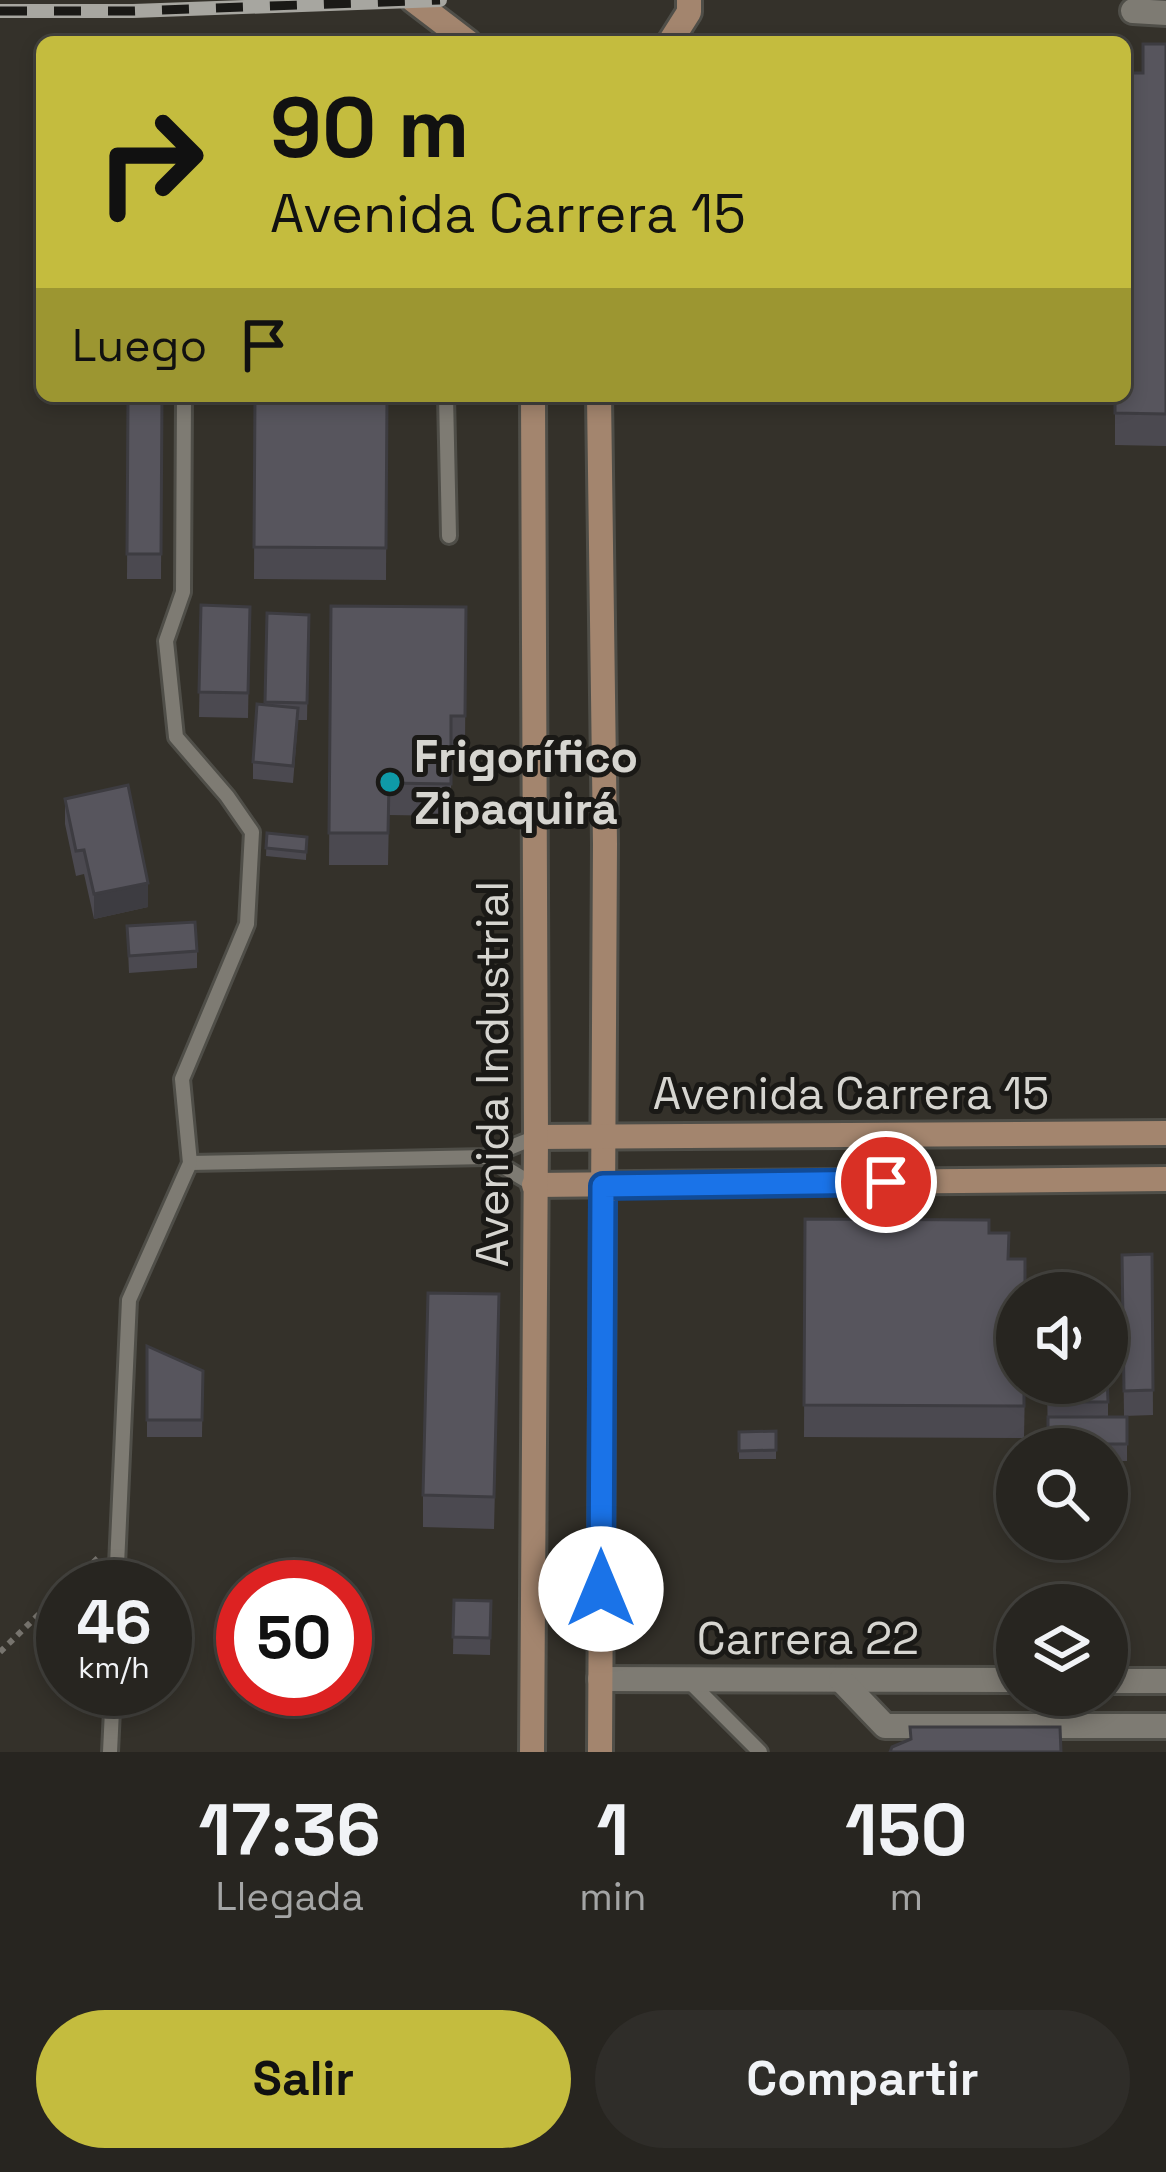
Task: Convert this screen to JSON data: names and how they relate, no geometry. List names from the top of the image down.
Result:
{
  "streets": {
    "main road": ["Avenida Industrial", "Avenida Carrera 15"],
    "street": ["Carrera 22"]
  },
  "crossings": [
    ["Avenida Industrial", "Avenida Carrera 15"]
  ],
  "places": ["Frigorífico Zipaquirá"],
  "page": {
    "turn": ["90 m", "Avenida Carrera 15"],
    "then": "Luego",
    "speed": "46 km/h",
    "limit": "50",
    "eta": [
      "17:36",
      "Llegada",
      "1",
      "min",
      "150",
      "m"
    ],
    "buttons": ["Salir", "Compartir"]
  }
}
